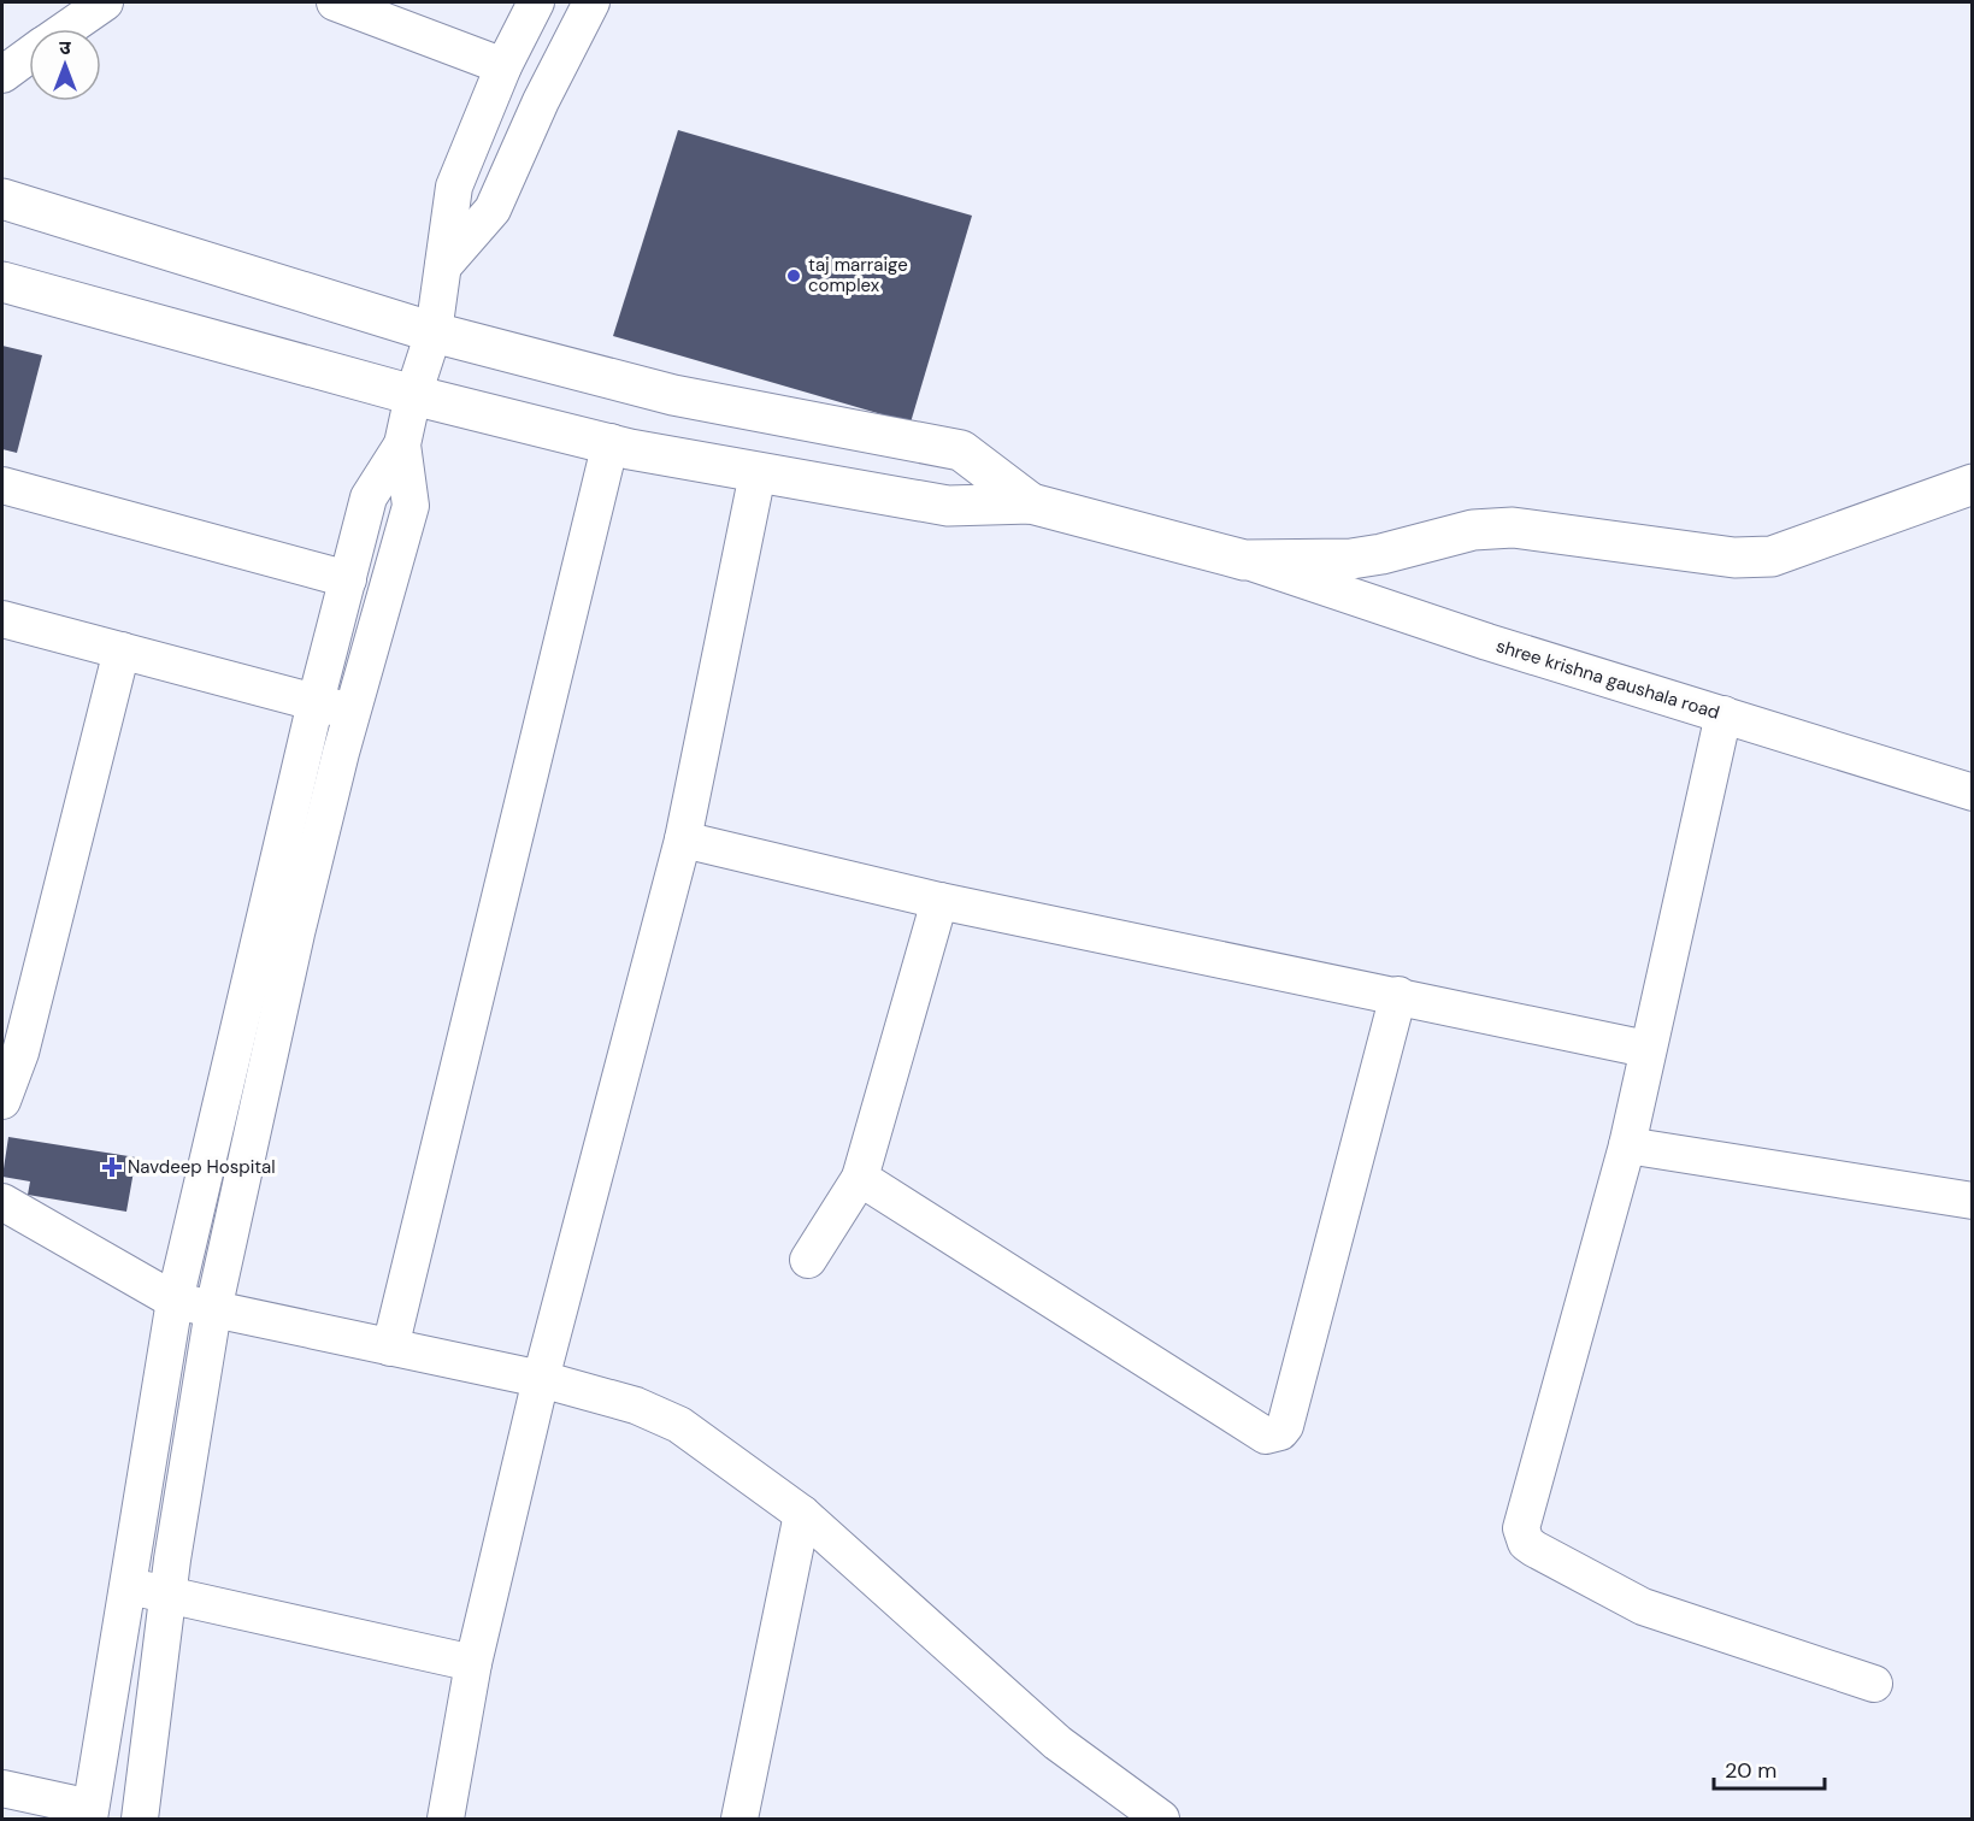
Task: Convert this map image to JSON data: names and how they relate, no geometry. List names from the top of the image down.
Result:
{
  "streets": {
    "street": ["shree krishna gaushala road"]
  },
  "places": {
    "other": ["taj marraige complex"],
    "health": ["Navdeep Hospital"]
  },
  "scale_bar": "20 m",
  "north": "top"
}
